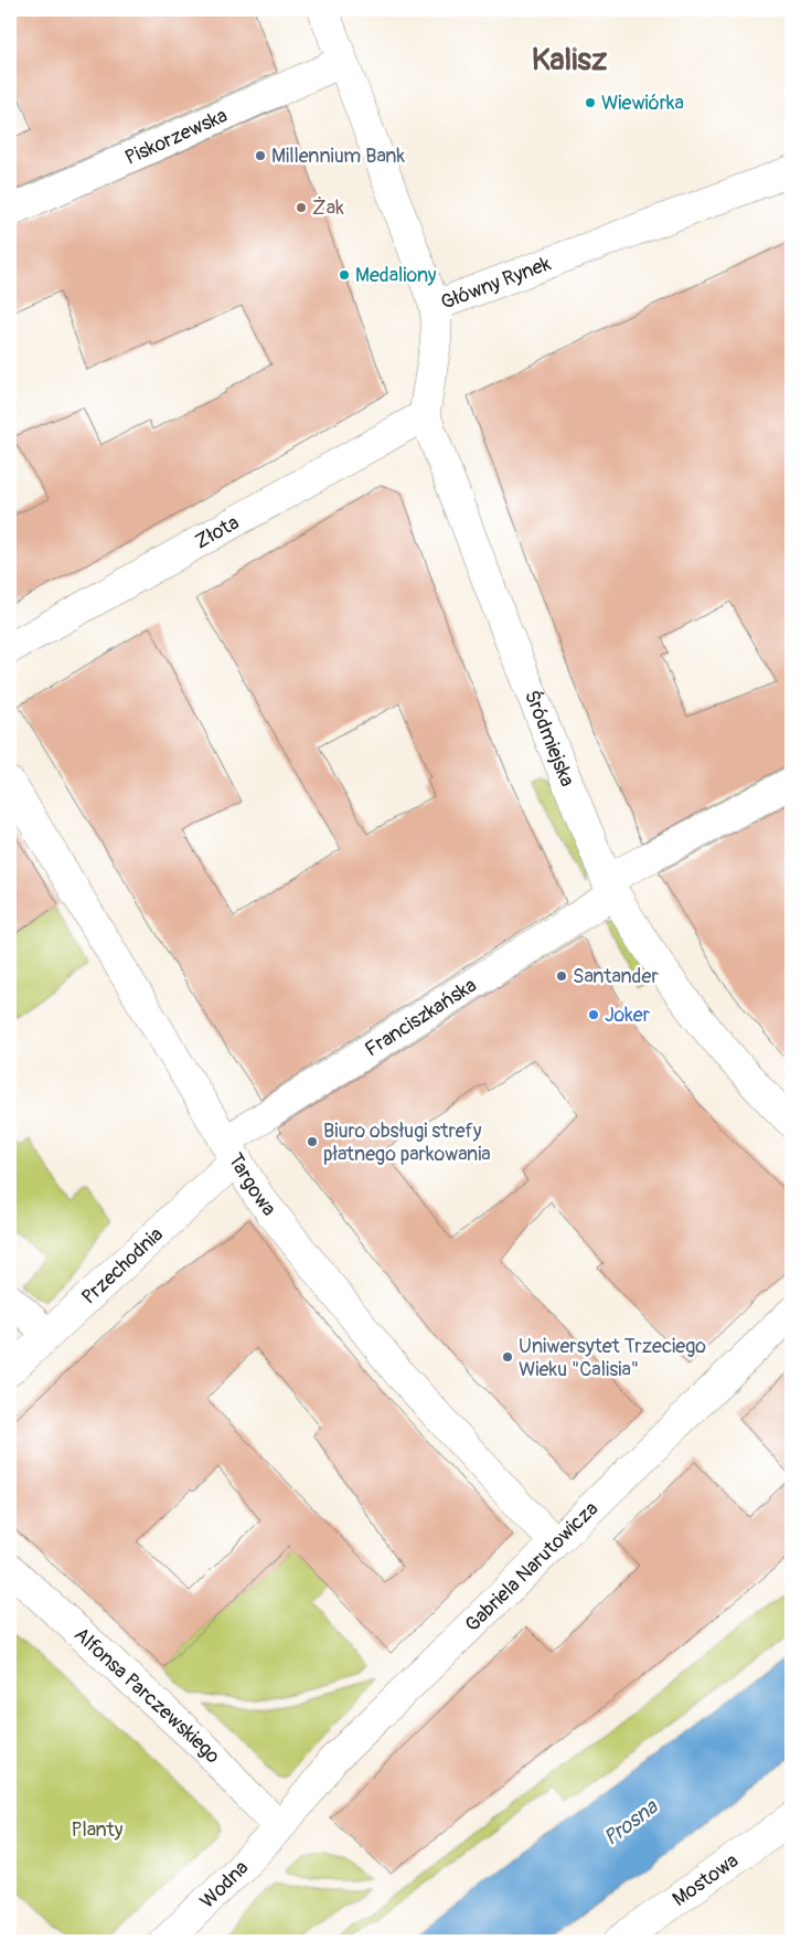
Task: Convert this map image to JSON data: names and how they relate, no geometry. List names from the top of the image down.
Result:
{
  "streets": {
    "street": [
      "Piskorzewska",
      "Główny Rynek",
      "Złota",
      "Śródmiejska",
      "Franciszkańska",
      "Targowa",
      "Przechodnia",
      "Gabriela Narutowicza",
      "Alfonsa Parczewskiego",
      "Mostowa",
      "Wodna"
    ]
  },
  "crossings": [
    ["Piskorzewska", "Główny Rynek"],
    ["Główny Rynek", "Śródmiejska"],
    ["Złota", "Śródmiejska"],
    ["Śródmiejska", "Franciszkańska"],
    ["Franciszkańska", "Targowa"],
    ["Franciszkańska", "Przechodnia"],
    ["Targowa", "Przechodnia"],
    ["Targowa", "Gabriela Narutowicza"],
    ["Gabriela Narutowicza", "Alfonsa Parczewskiego"],
    ["Gabriela Narutowicza", "Wodna"],
    ["Alfonsa Parczewskiego", "Wodna"]
  ],
  "districts": ["Kalisz"],
  "water": ["Prosna"],
  "parks": ["Planty"],
  "places": [
    "Wiewiórka",
    "Millennium Bank",
    "Żak",
    "Medaliony",
    "Santander",
    "Joker",
    "Biuro obsługi strefy płatnego parkowania",
    "Uniwersytet Trzeciego Wieku \"Calisia\""
  ]
}
